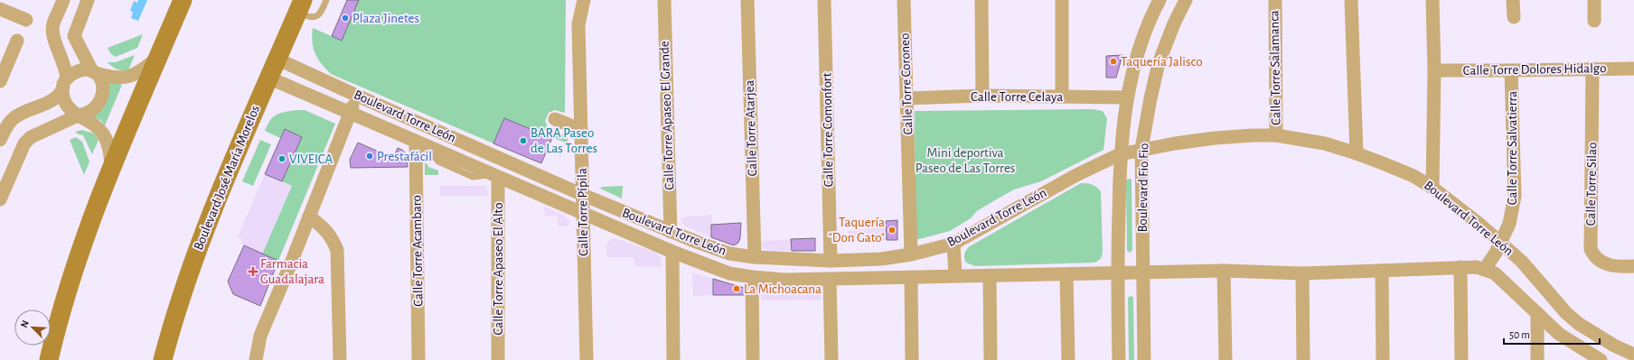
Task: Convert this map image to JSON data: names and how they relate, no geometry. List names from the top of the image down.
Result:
{
  "streets": {
    "main road": ["Boulevard José María Morelos"],
    "street": [
      "Calle Torre Salamanca",
      "Calle Torre Dolores Hidalgo",
      "Calle Torre Coroneo",
      "Calle Torre Celaya",
      "Calle Torre Apaseo El Grande",
      "Boulevard Torre León",
      "Calle Torre Atarjea",
      "Calle Torre Comonfort",
      "Calle Torre Salvatierra",
      "Calle Torre Silao",
      "Boulevard Fio Fio",
      "Calle Torre Pípila",
      "Calle Torre Acambaro",
      "Calle Torre Apaseo El Alto"
    ]
  },
  "crossings": [
    ["Calle Torre Salamanca", "Boulevard Torre León"],
    ["Calle Torre Dolores Hidalgo", "Calle Torre Salvatierra"],
    ["Calle Torre Dolores Hidalgo", "Calle Torre Silao"],
    ["Calle Torre Coroneo", "Calle Torre Celaya"],
    ["Calle Torre Coroneo", "Boulevard Torre León"],
    ["Calle Torre Celaya", "Boulevard Fio Fio"],
    ["Calle Torre Apaseo El Grande", "Boulevard Torre León"],
    ["Boulevard Torre León", "Calle Torre Atarjea"],
    ["Boulevard Torre León", "Calle Torre Comonfort"],
    ["Boulevard Torre León", "Calle Torre Salvatierra"],
    ["Boulevard Torre León", "Boulevard José María Morelos"],
    ["Boulevard Torre León", "Boulevard Fio Fio"],
    ["Boulevard Torre León", "Calle Torre Pípila"],
    ["Boulevard Torre León", "Calle Torre Acambaro"],
    ["Boulevard Torre León", "Calle Torre Apaseo El Alto"]
  ],
  "parks": ["Mini deportiva Paseo de Las Torres"],
  "places": {
    "other": [
      "Plaza Jinetes",
      "Taquería Jalisco",
      "BARA Paseo de Las Torres",
      "Prestafácil",
      "VIVEICA",
      "Taquería \"Don Gato\"",
      "La Michoacana"
    ],
    "health": ["Farmacia Guadalajara"]
  },
  "scale_bar": "50 m",
  "north": "top left"
}
